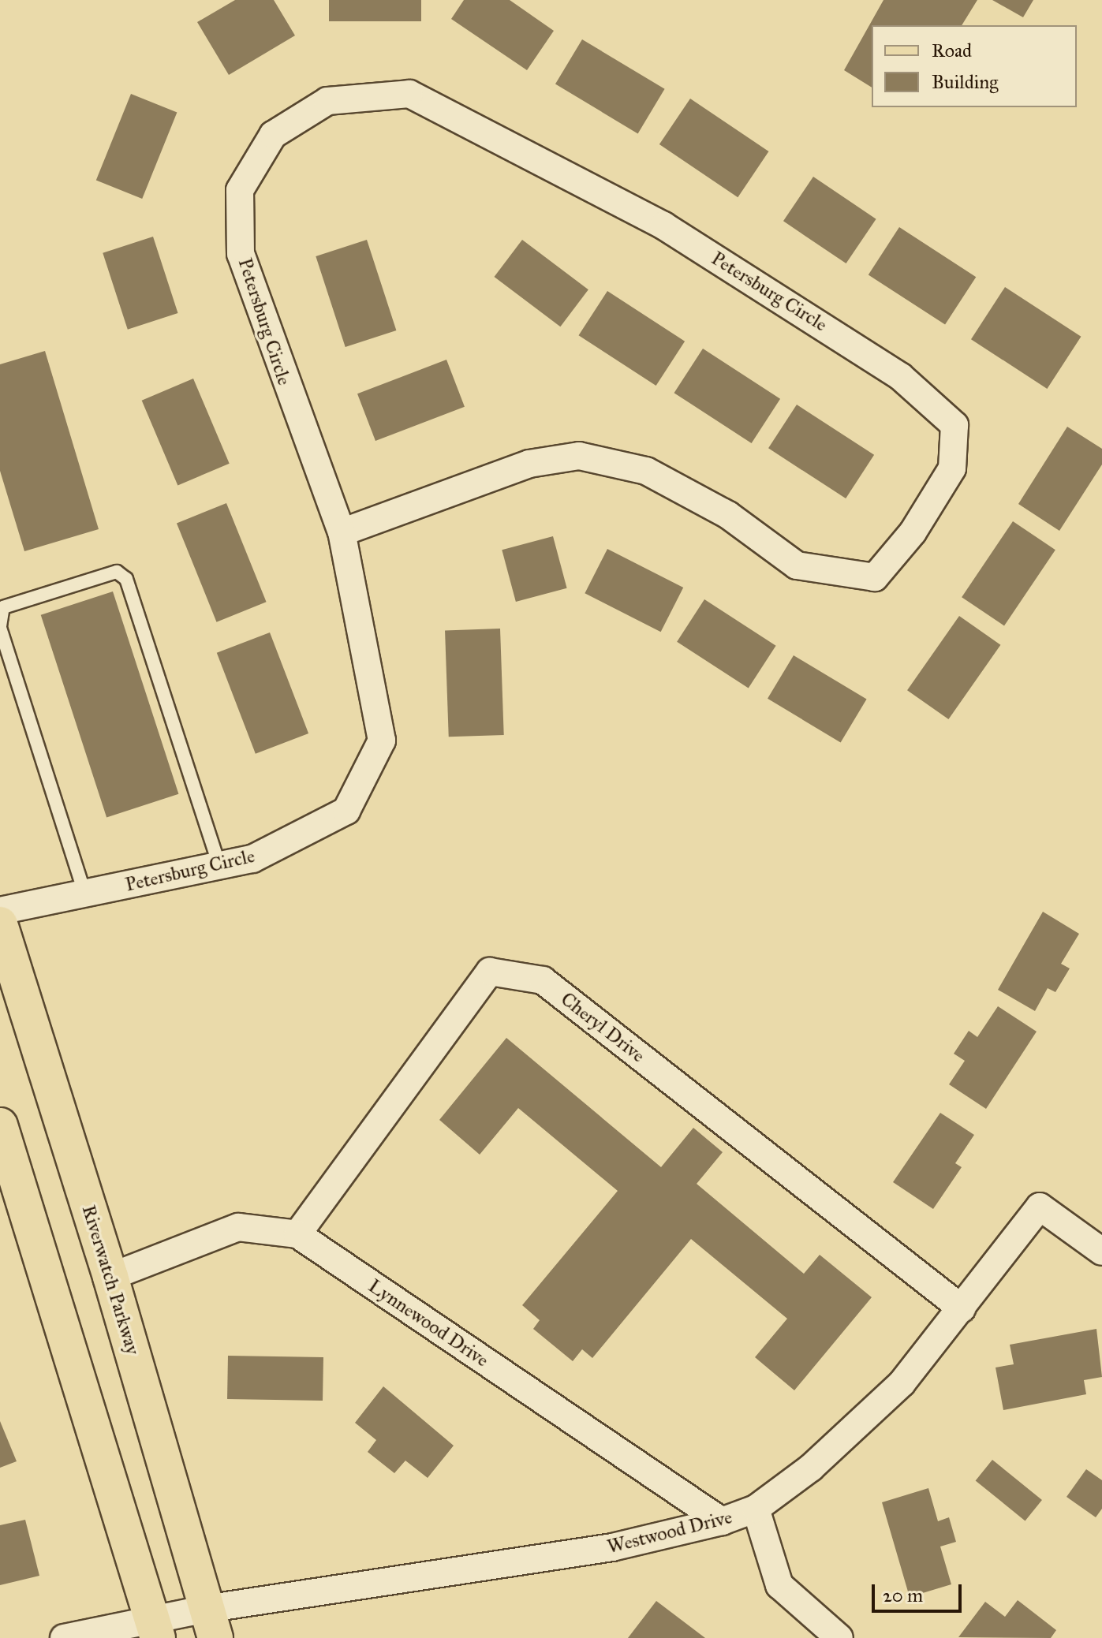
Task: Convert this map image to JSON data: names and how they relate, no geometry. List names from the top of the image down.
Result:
{
  "streets": {
    "main road": ["Riverwatch Parkway"],
    "street": [
      "Petersburg Circle",
      "Cheryl Drive",
      "Lynnewood Drive",
      "Westwood Drive"
    ]
  },
  "crossings": [
    ["Cheryl Drive", "Lynnewood Drive"],
    ["Cheryl Drive", "Westwood Drive"],
    ["Riverwatch Parkway", "Lynnewood Drive"],
    ["Riverwatch Parkway", "Westwood Drive"],
    ["Lynnewood Drive", "Westwood Drive"]
  ],
  "legend": ["Road", "Building"],
  "scale_bar": "20 m"
}
